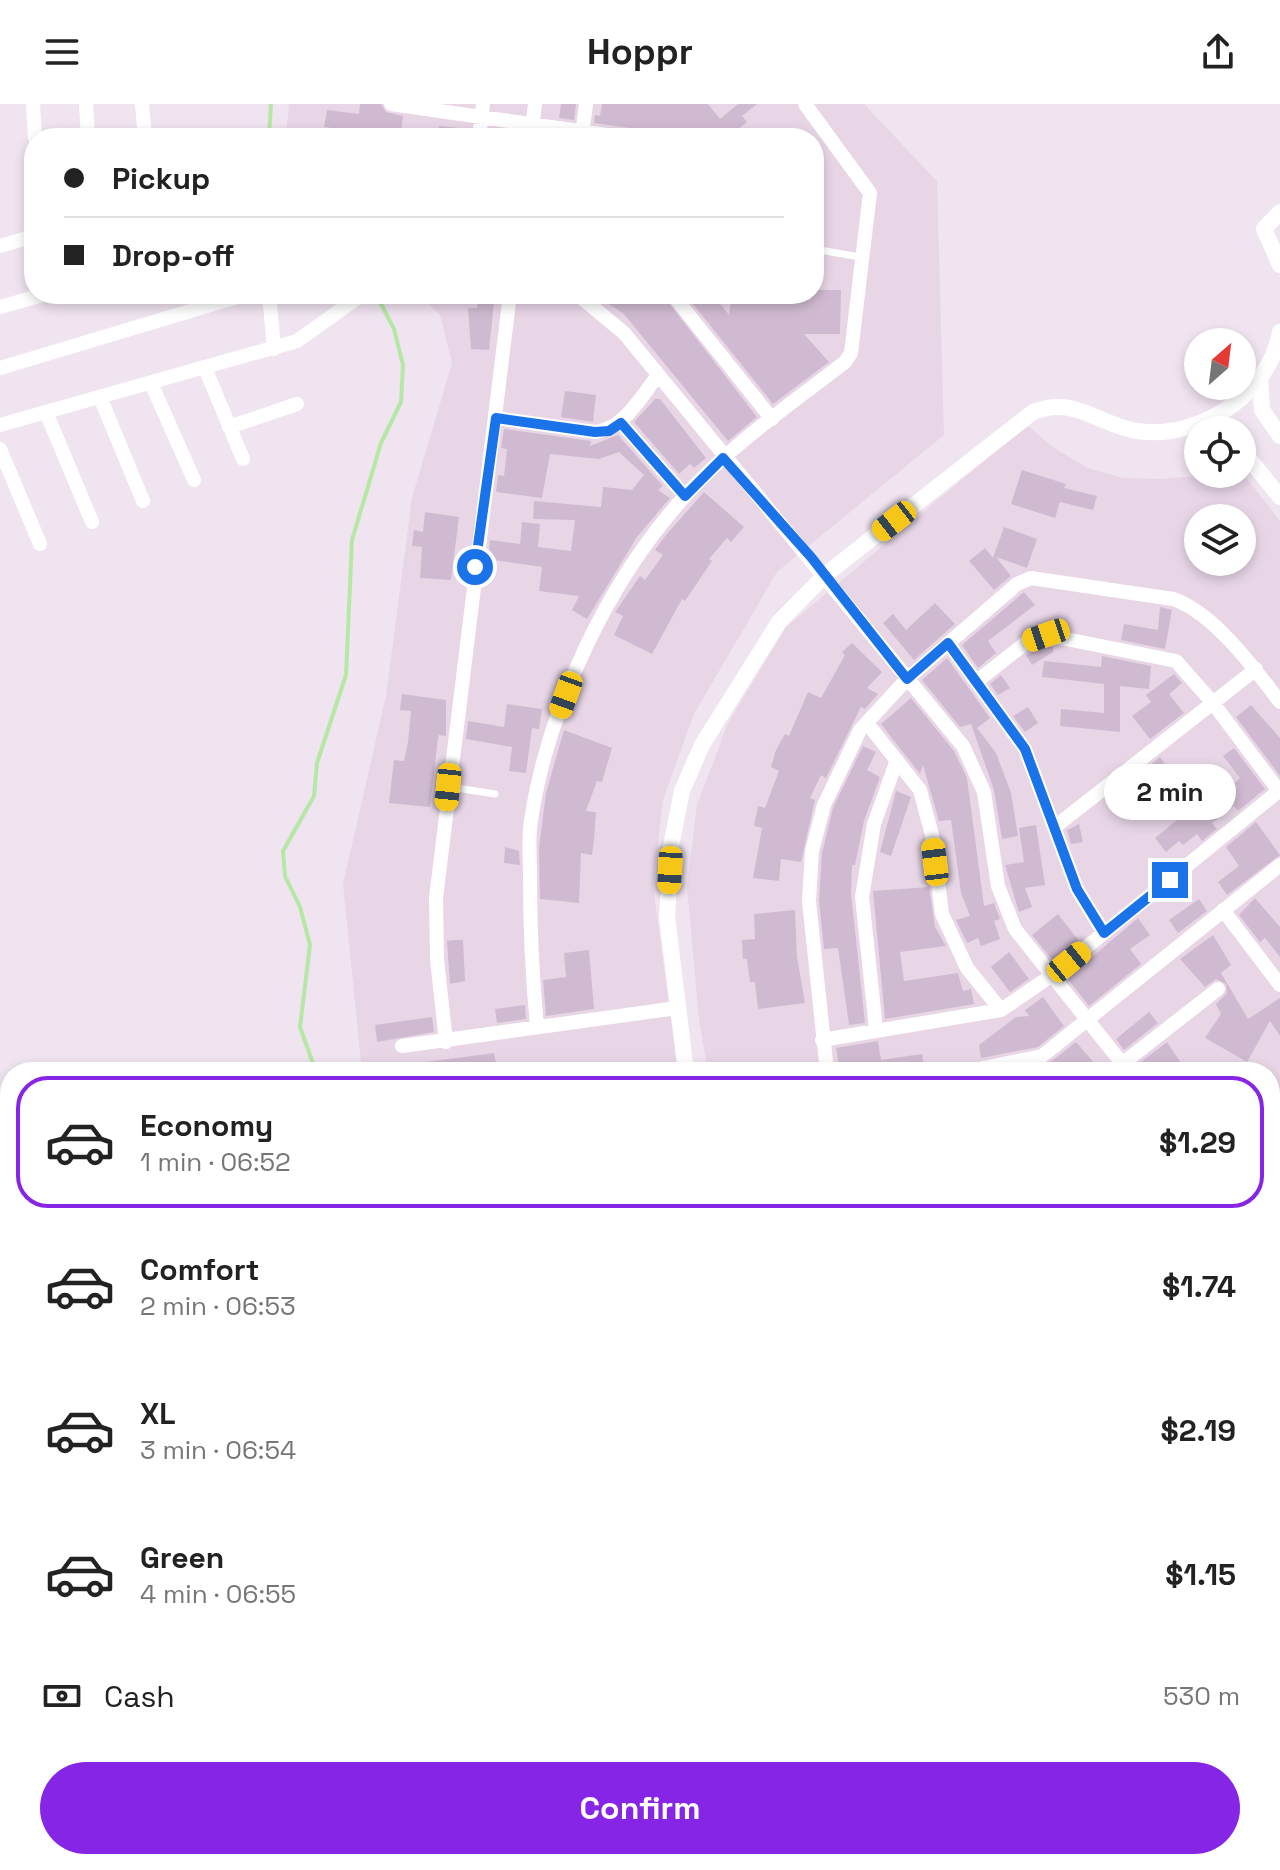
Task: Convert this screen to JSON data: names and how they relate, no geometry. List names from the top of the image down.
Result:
{
  "north": "top right",
  "page": {
    "header": "Hoppr",
    "banner": ["Pickup", "Drop-off"],
    "bubble": "2 min",
    "list": [
      {
        "name": "Economy",
        "note": "1 min · 06:52",
        "value": "$1.29"
      },
      {
        "name": "Comfort",
        "note": "2 min · 06:53",
        "value": "$1.74"
      },
      {
        "name": "XL",
        "note": "3 min · 06:54",
        "value": "$2.19"
      },
      {
        "name": "Green",
        "note": "4 min · 06:55",
        "value": "$1.15"
      }
    ],
    "pay": ["Cash", "530 m"],
    "buttons": "Confirm"
  }
}
